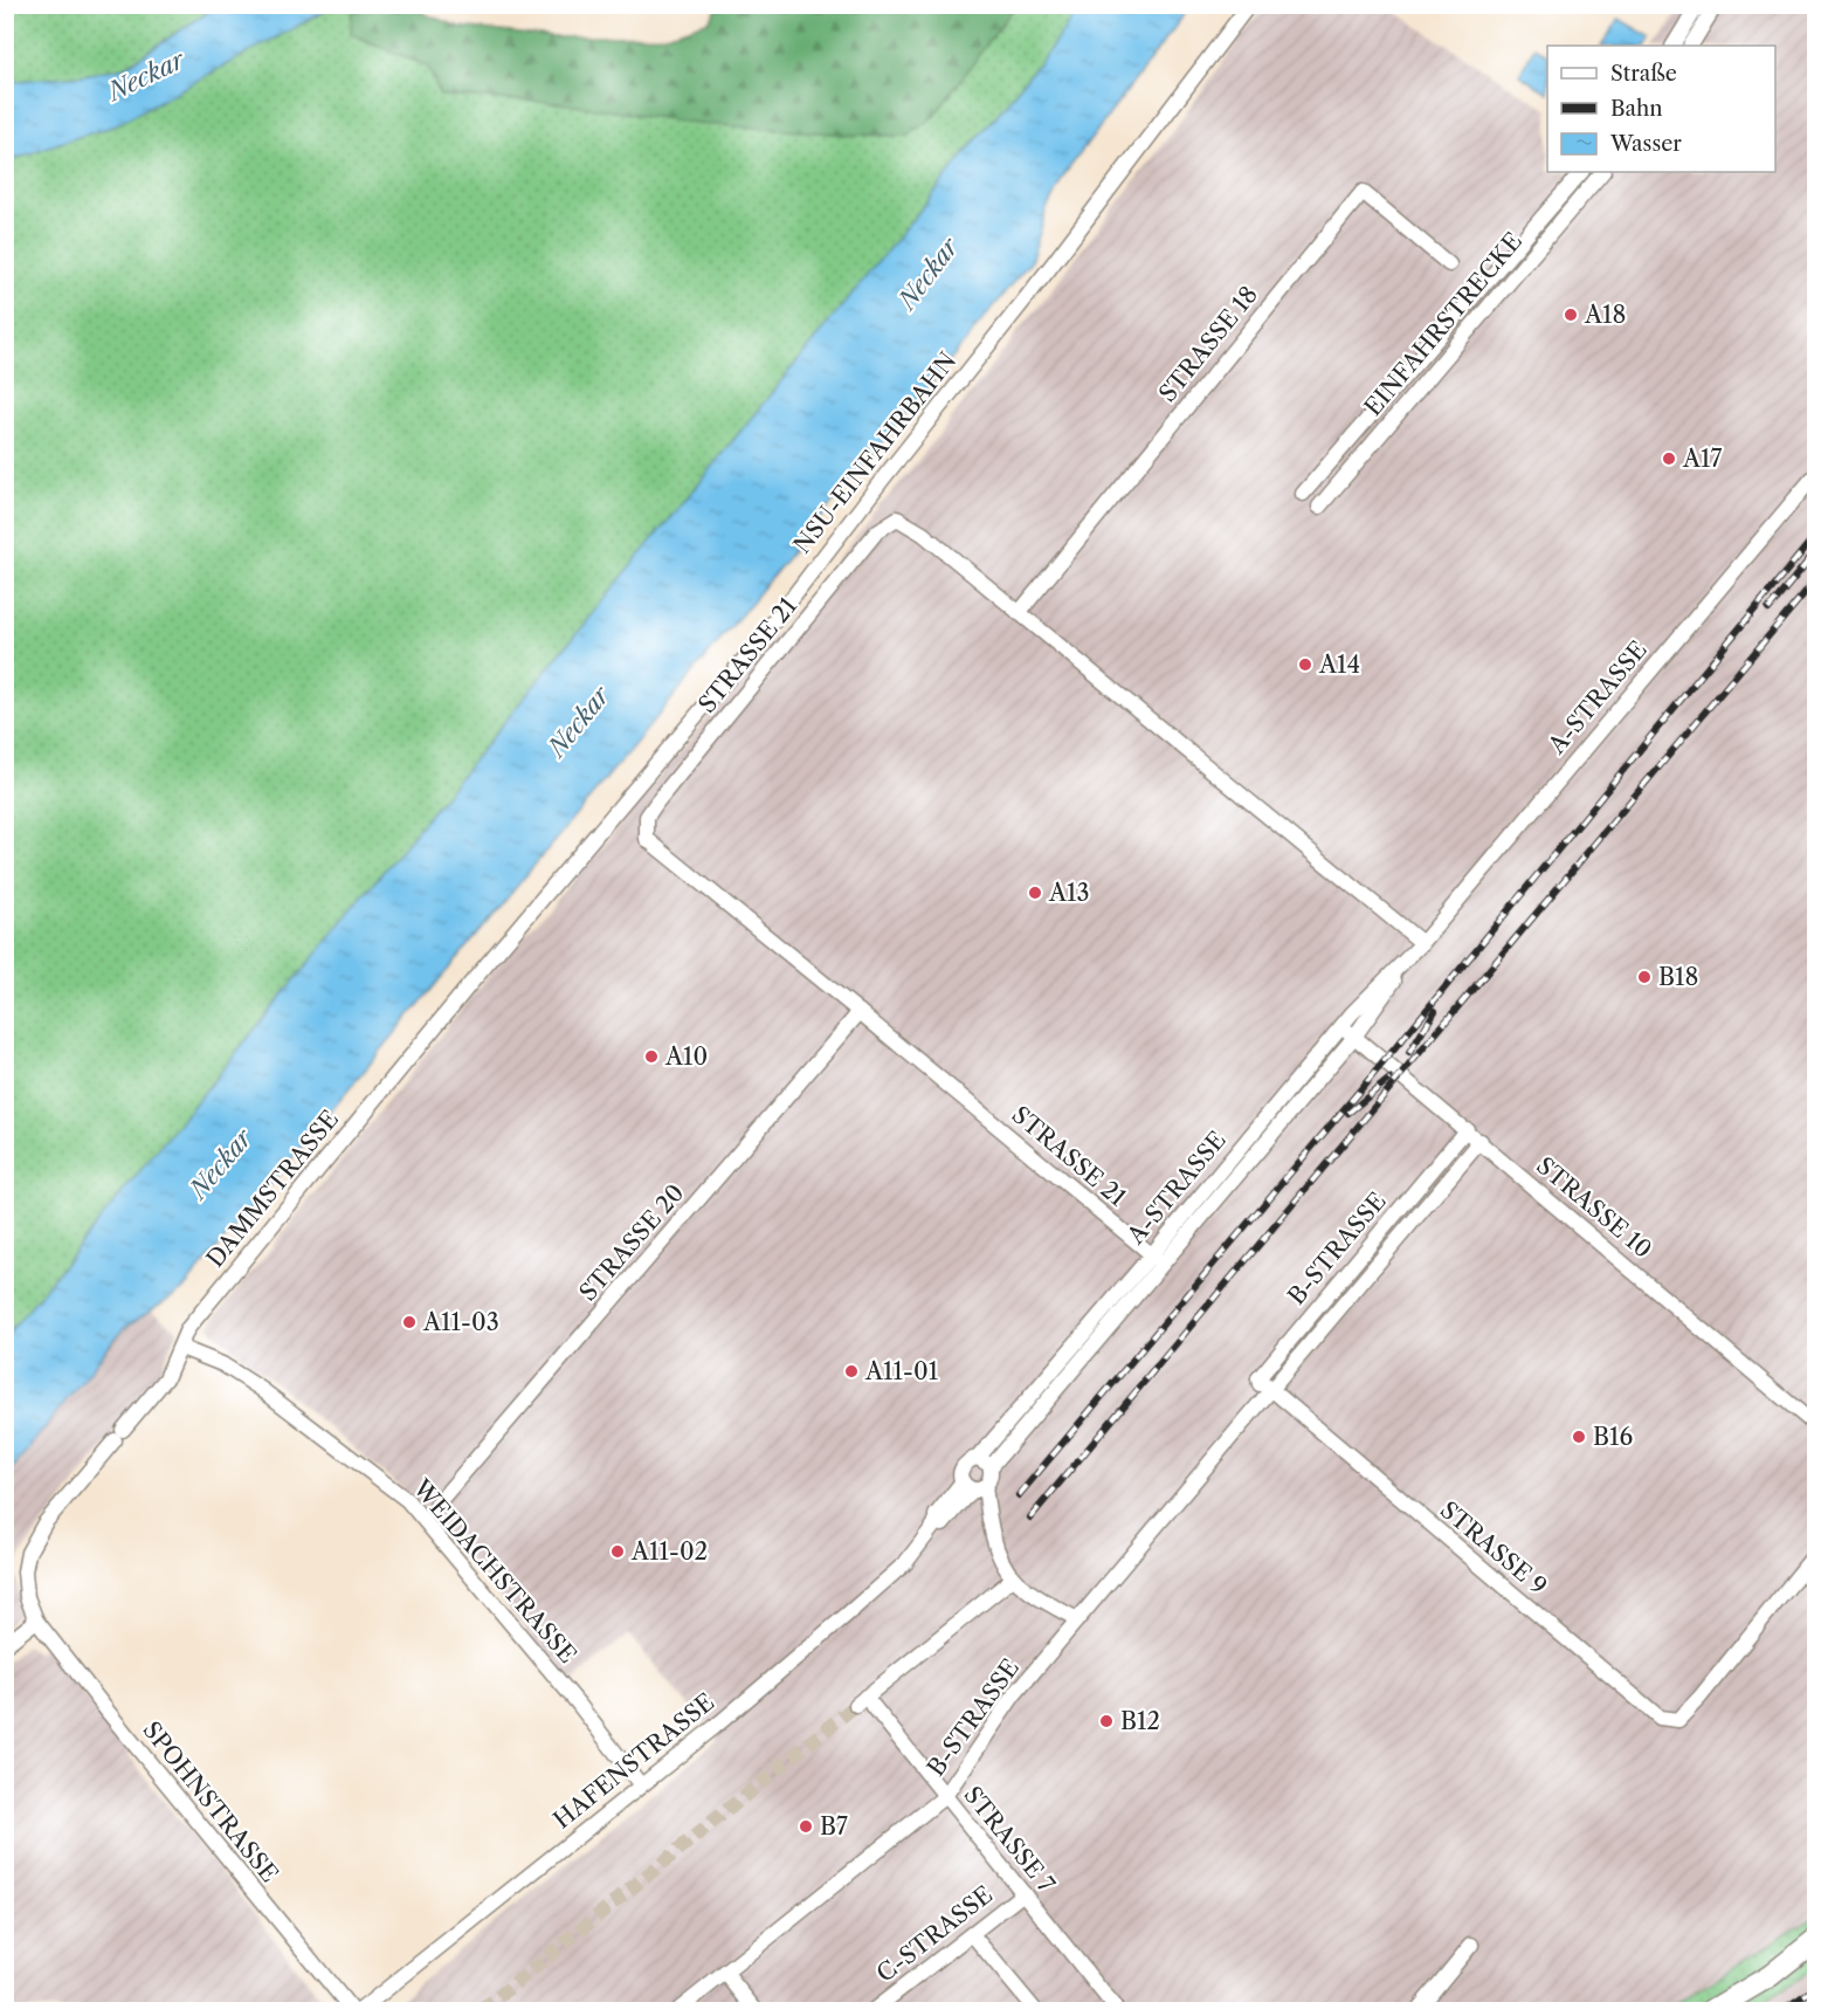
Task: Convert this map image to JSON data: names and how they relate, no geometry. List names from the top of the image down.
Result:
{
  "streets": {
    "street": [
      "EINFAHRSTRECKE",
      "STRASSE 18",
      "NSU-EINFAHRBAHN",
      "STRASSE 21",
      "A-STRASSE",
      "DAMMSTRASSE",
      "STRASSE 10",
      "STRASSE 20",
      "B-STRASSE",
      "STRASSE 9",
      "WEIDACHSTRASSE",
      "HAFENSTRASSE",
      "SPOHNSTRASSE",
      "STRASSE 7",
      "C-STRASSE"
    ]
  },
  "crossings": [
    ["STRASSE 18", "STRASSE 21"],
    ["NSU-EINFAHRBAHN", "DAMMSTRASSE"],
    ["STRASSE 21", "A-STRASSE"],
    ["STRASSE 21", "STRASSE 20"],
    ["A-STRASSE", "STRASSE 10"],
    ["A-STRASSE", "HAFENSTRASSE"],
    ["DAMMSTRASSE", "WEIDACHSTRASSE"],
    ["DAMMSTRASSE", "SPOHNSTRASSE"],
    ["STRASSE 10", "B-STRASSE"],
    ["B-STRASSE", "STRASSE 9"],
    ["B-STRASSE", "STRASSE 7"],
    ["WEIDACHSTRASSE", "HAFENSTRASSE"],
    ["STRASSE 7", "C-STRASSE"]
  ],
  "water": ["Neckar"],
  "places": [
    "A18",
    "A17",
    "A14",
    "A13",
    "B18",
    "A10",
    "A11-03",
    "A11-01",
    "B16",
    "A11-02",
    "B12",
    "B7"
  ],
  "legend": ["Straße", "Bahn", "Wasser"]
}
